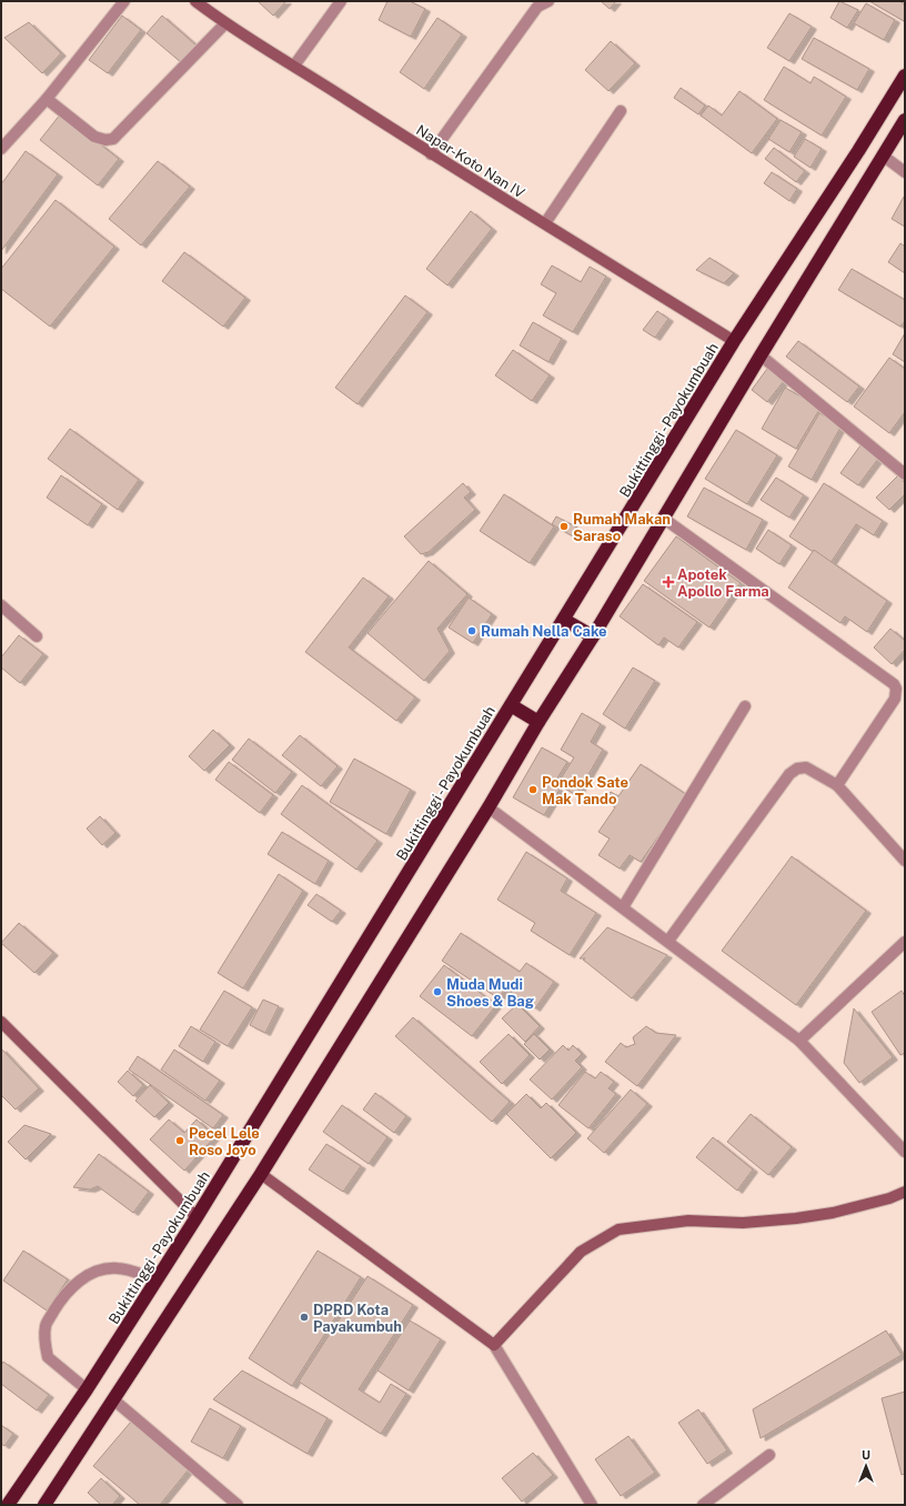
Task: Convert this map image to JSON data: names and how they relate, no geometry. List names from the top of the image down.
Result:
{
  "streets": {
    "highway": ["Bukittinggi - Payokumbuah"],
    "street": ["Napar-Koto Nan IV"]
  },
  "crossings": [
    ["Napar-Koto Nan IV", "Bukittinggi - Payokumbuah"]
  ],
  "places": {
    "other": [
      "Rumah Makan Saraso",
      "Rumah Nella Cake",
      "Pondok Sate Mak Tando",
      "Muda Mudi Shoes & Bag",
      "Pecel Lele Roso Joyo",
      "DPRD Kota Payakumbuh"
    ],
    "health": ["Apotek Apollo Farma"]
  },
  "north": "top"
}
